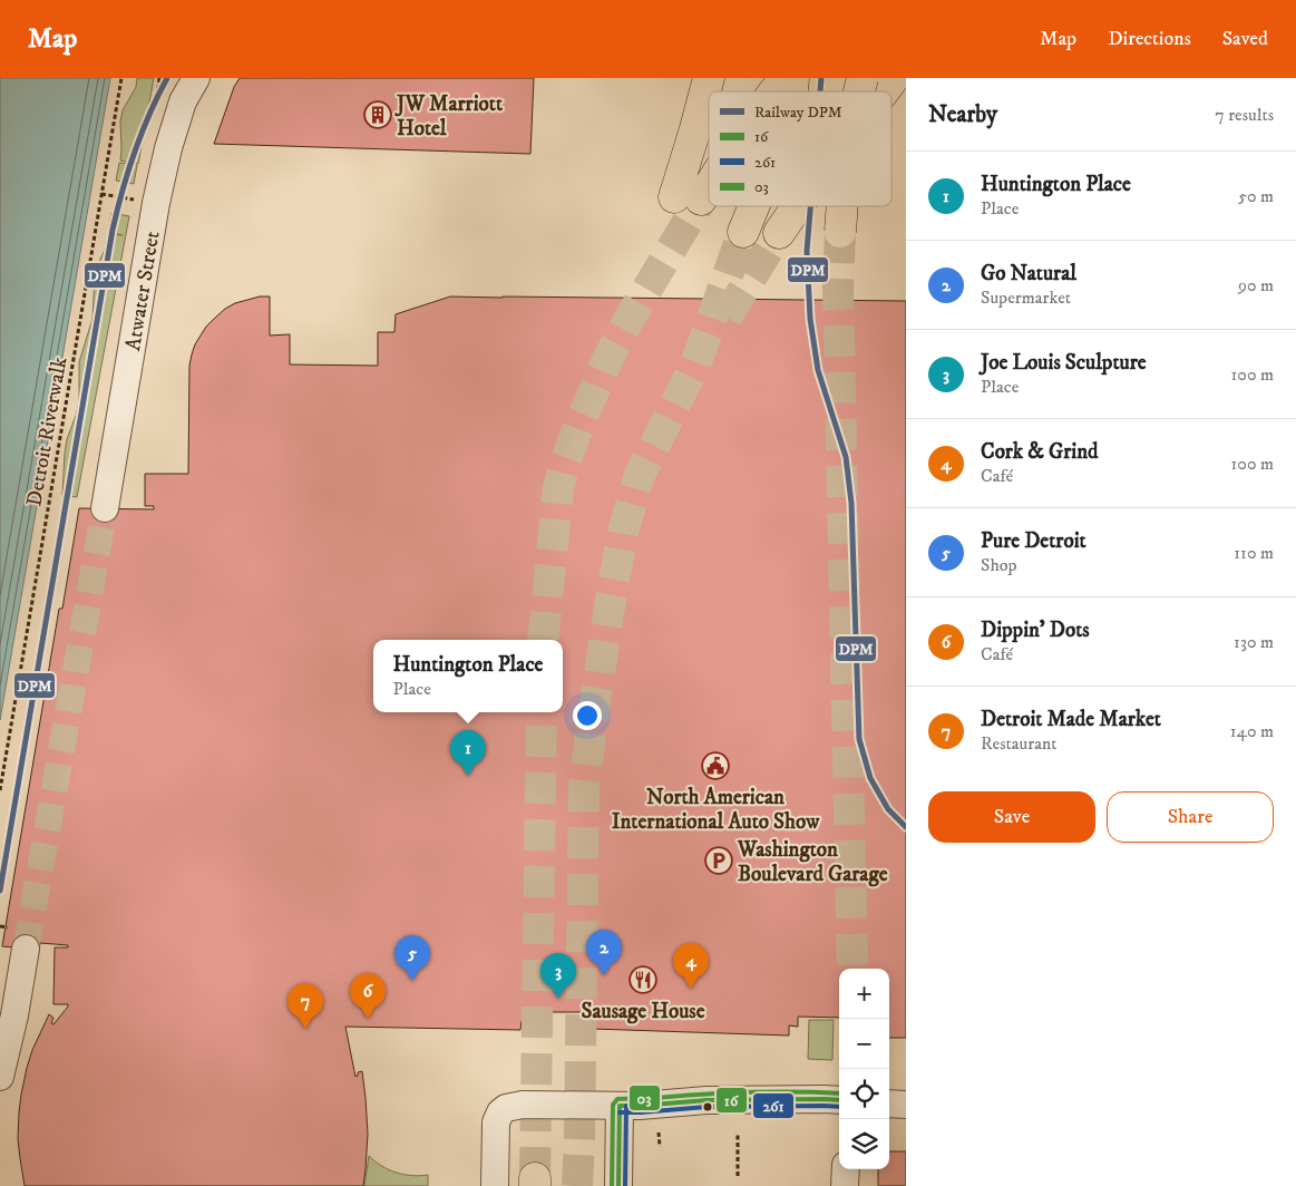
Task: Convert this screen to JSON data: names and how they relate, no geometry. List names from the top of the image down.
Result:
{
  "streets": {
    "street": ["Atwater Street"],
    "path": ["Detroit Riverwalk"]
  },
  "places": {
    "building": ["JW Marriott Hotel"],
    "public building": ["North American International Auto Show"],
    "parking": ["Washington Boulevard Garage"],
    "restaurant": ["Sausage House"]
  },
  "lines": [
    "rail line DPM",
    "transit line 03",
    "transit line 16",
    "transit line 261"
  ],
  "legend": [
    "Railway DPM",
    "16",
    "261",
    "03"
  ],
  "page": {
    "header": "Map",
    "nav": ["Map", "Directions", "Saved"],
    "heading": ["Nearby", "7 results"],
    "list": [
      {
        "mark": "1",
        "name": "Huntington Place",
        "note": "Place",
        "value": "50 m"
      },
      {
        "mark": "2",
        "name": "Go Natural",
        "note": "Supermarket",
        "value": "90 m"
      },
      {
        "mark": "3",
        "name": "Joe Louis Sculpture",
        "note": "Place",
        "value": "100 m"
      },
      {
        "mark": "4",
        "name": "Cork & Grind",
        "note": "Café",
        "value": "100 m"
      },
      {
        "mark": "5",
        "name": "Pure Detroit",
        "note": "Shop",
        "value": "110 m"
      },
      {
        "mark": "6",
        "name": "Dippin' Dots",
        "note": "Café",
        "value": "130 m"
      },
      {
        "mark": "7",
        "name": "Detroit Made Market",
        "note": "Restaurant",
        "value": "140 m"
      }
    ],
    "popup": ["Huntington Place", "Place"],
    "pins": [
      "1",
      "2",
      "5",
      "4",
      "3",
      "6",
      "7"
    ],
    "buttons": ["Save", "Share"],
    "map_buttons": ["+", "−"]
  }
}
